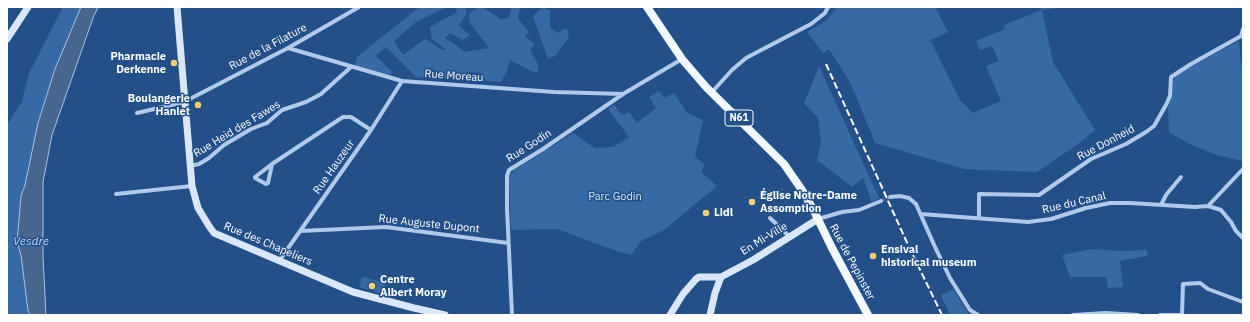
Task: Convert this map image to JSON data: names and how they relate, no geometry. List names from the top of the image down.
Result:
{
  "streets": {
    "main road": ["N61", "Rue de Pepinster"],
    "street": [
      "Rue de la Filature",
      "Rue Moreau",
      "Rue Heid des Fawes",
      "Rue Donheid",
      "Rue Godin",
      "Rue Hauzeur",
      "Rue du Canal",
      "Rue Auguste Dupont",
      "En Mi-Ville",
      "Rue des Chapeliers"
    ]
  },
  "crossings": [
    ["Rue de la Filature", "Rue Moreau"],
    ["Rue de la Filature", "Rue des Chapeliers"],
    ["Rue Moreau", "Rue Heid des Fawes"],
    ["Rue Moreau", "Rue Godin"],
    ["Rue Moreau", "Rue Hauzeur"],
    ["N61", "Rue Godin"],
    ["N61", "En Mi-Ville"],
    ["N61", "Rue de Pepinster"],
    ["Rue Heid des Fawes", "Rue des Chapeliers"],
    ["Rue Donheid", "Rue du Canal"],
    ["Rue Godin", "Rue Auguste Dupont"],
    ["Rue Hauzeur", "Rue Auguste Dupont"],
    ["Rue Hauzeur", "Rue des Chapeliers"],
    ["En Mi-Ville", "Rue de Pepinster"]
  ],
  "water": ["Vesdre"],
  "parks": ["Parc Godin"],
  "places": [
    "Pharmacie Derkenne",
    "Boulangerie Hanlet",
    "Église Notre-Dame Assomption",
    "Lidl",
    "Ensival historical museum",
    "Centre Albert Moray"
  ]
}
